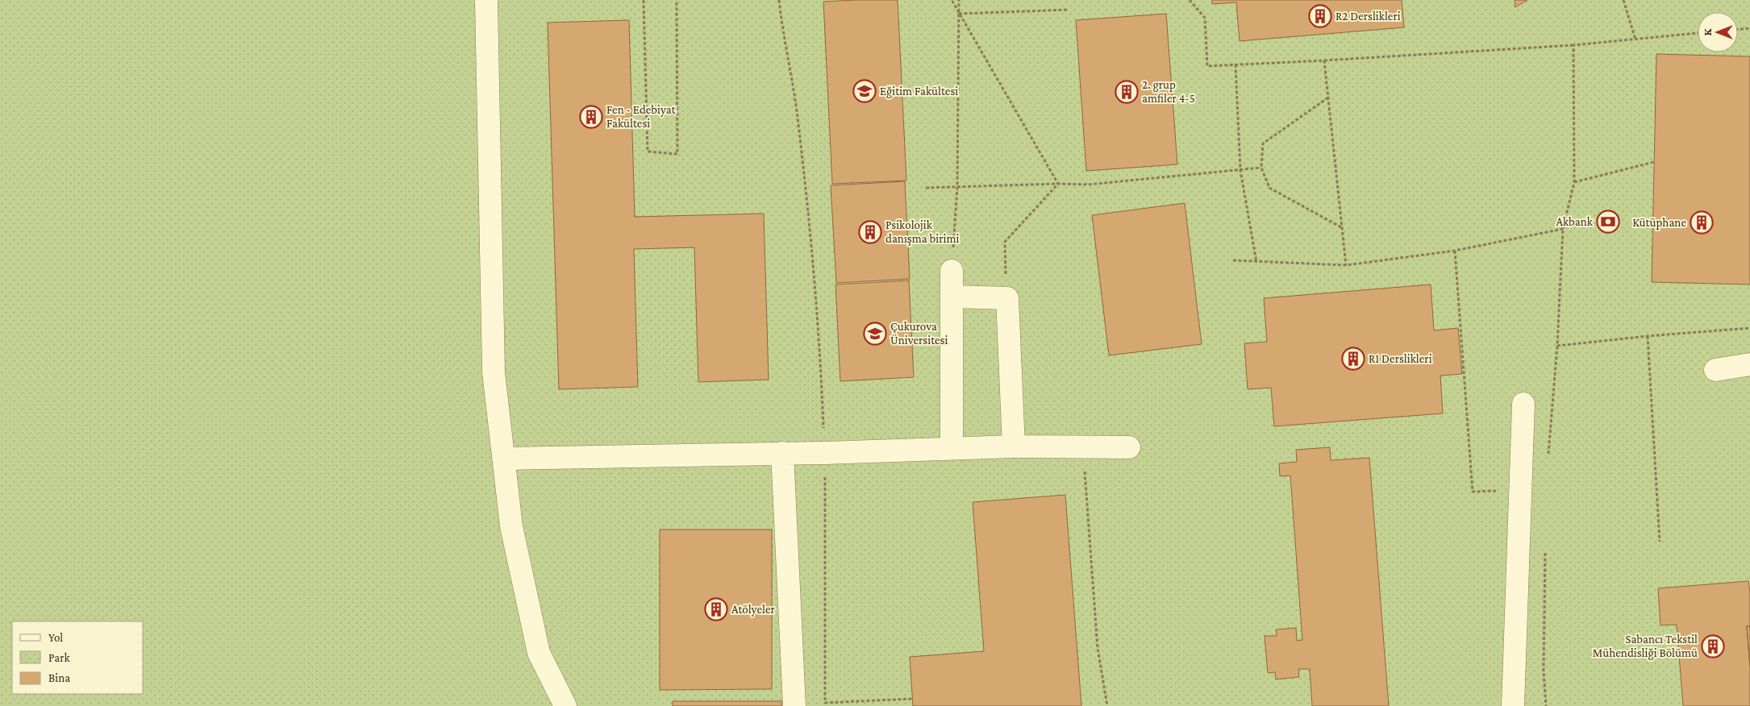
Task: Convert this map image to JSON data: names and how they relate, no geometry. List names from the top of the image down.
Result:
{
  "places": {
    "building": [
      "R2 Derslikleri",
      "2. grup amfiler 4-5",
      "Fen - Edebiyat Fakültesi",
      "Kütüphane",
      "Psikolojik danışma birimi",
      "R1 Derslikleri",
      "Atölyeler",
      "Sabancı Tekstil Mühendisliği Bölümü"
    ],
    "school or university": ["Eğitim Fakültesi", "Çukurova Üniversitesi"],
    "bank": ["Akbank"]
  },
  "legend": ["Yol", "Park", "Bina"],
  "north": "left"
}
